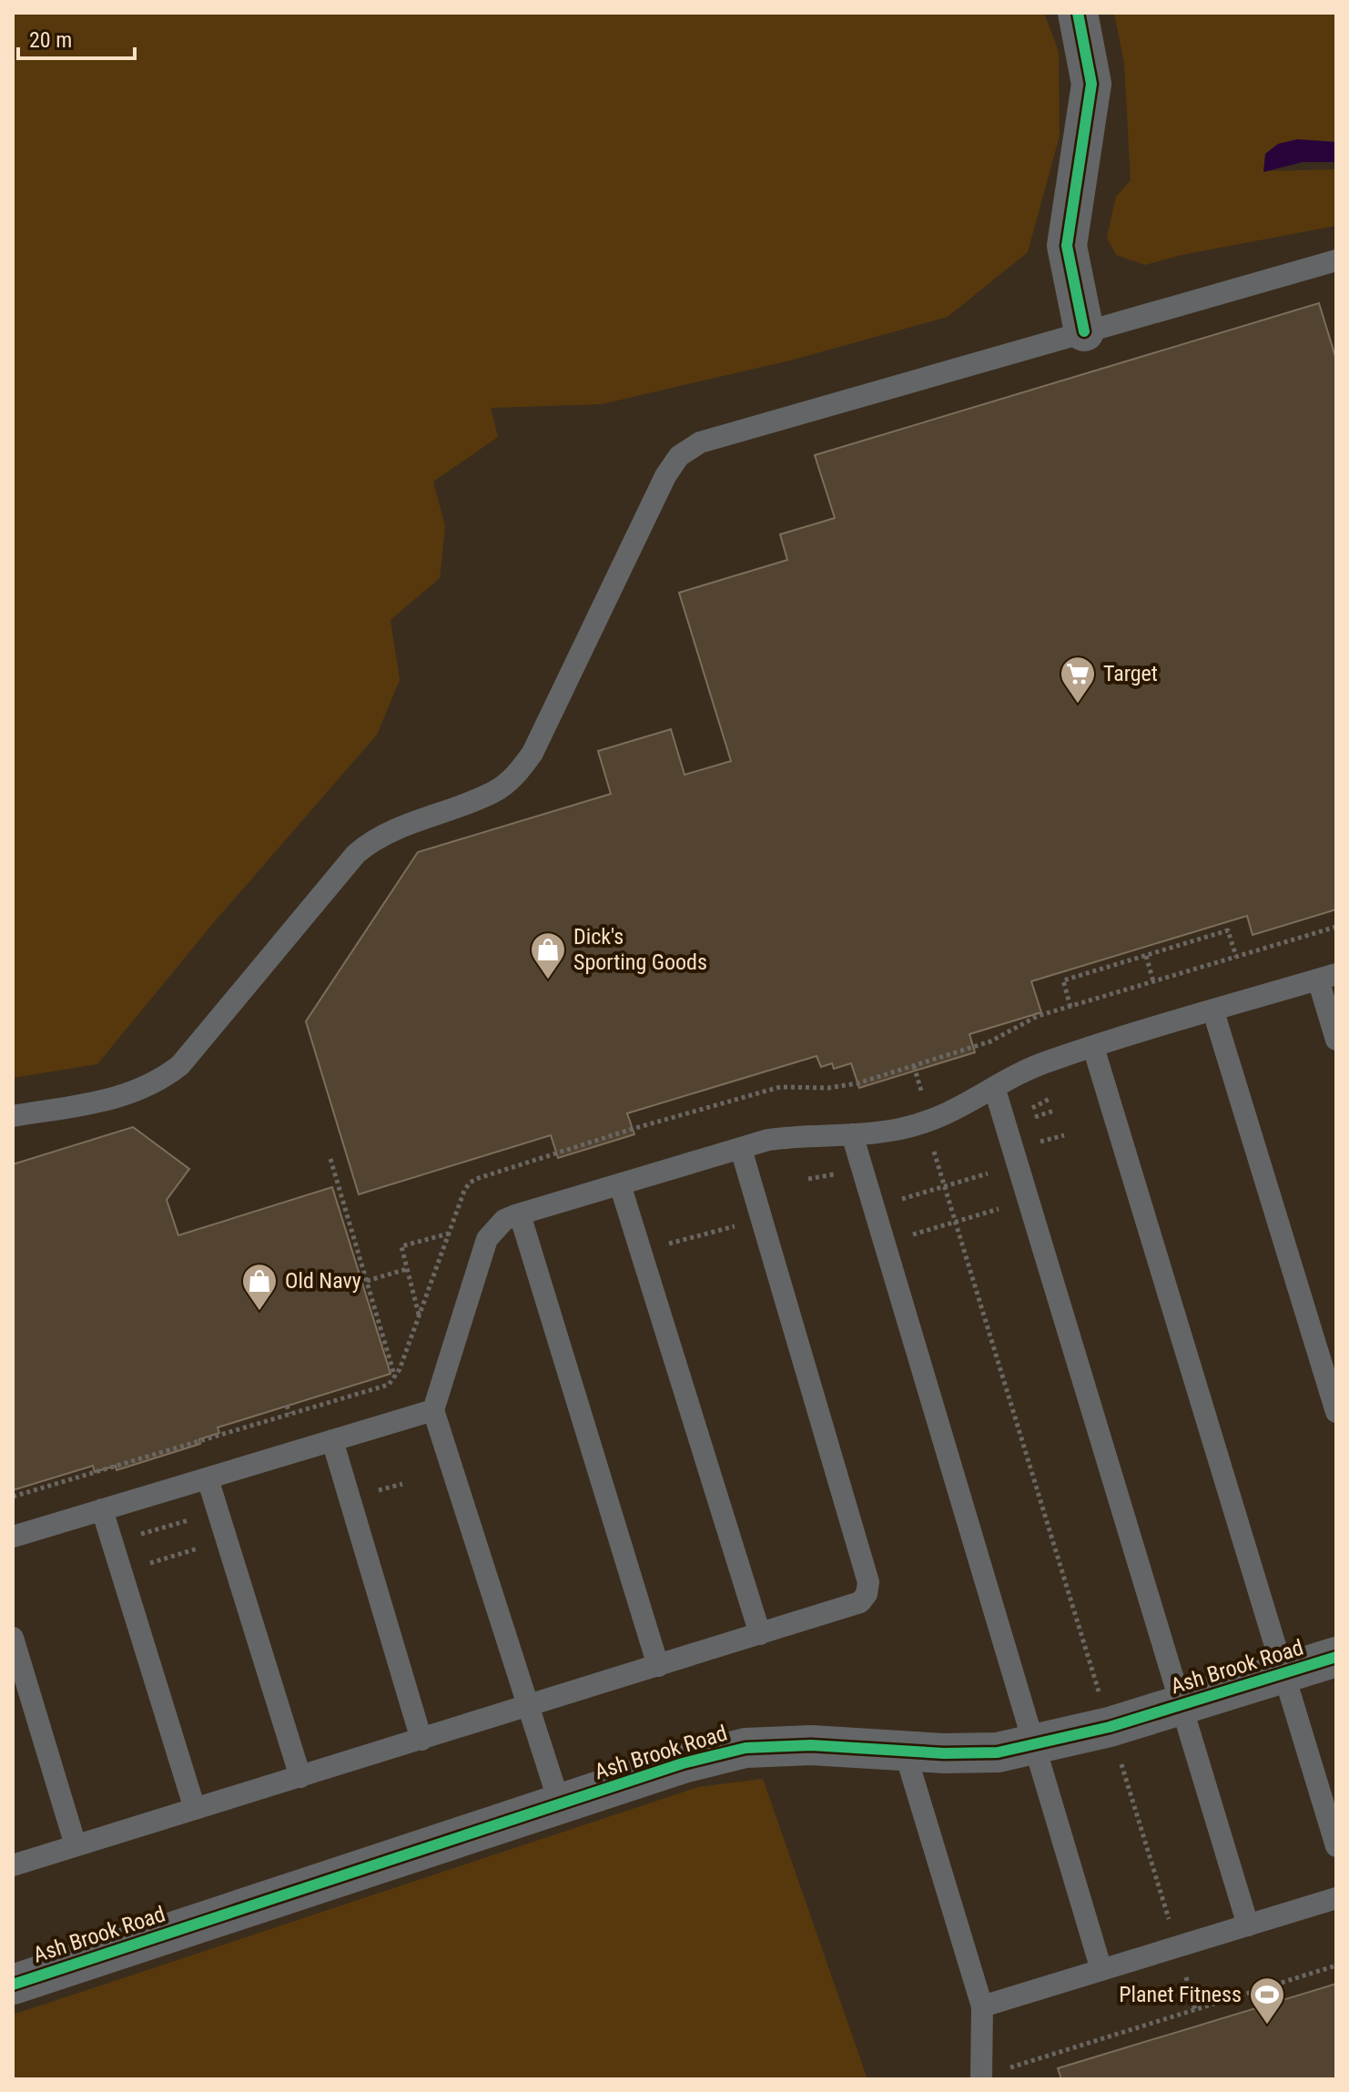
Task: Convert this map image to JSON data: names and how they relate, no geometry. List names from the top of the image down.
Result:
{
  "streets": {
    "street": ["Ash Brook Road"]
  },
  "places": {
    "supermarket": ["Target"],
    "shop": ["Dick's Sporting Goods", "Old Navy"],
    "sports": ["Planet Fitness"]
  },
  "scale_bar": "20 m"
}
